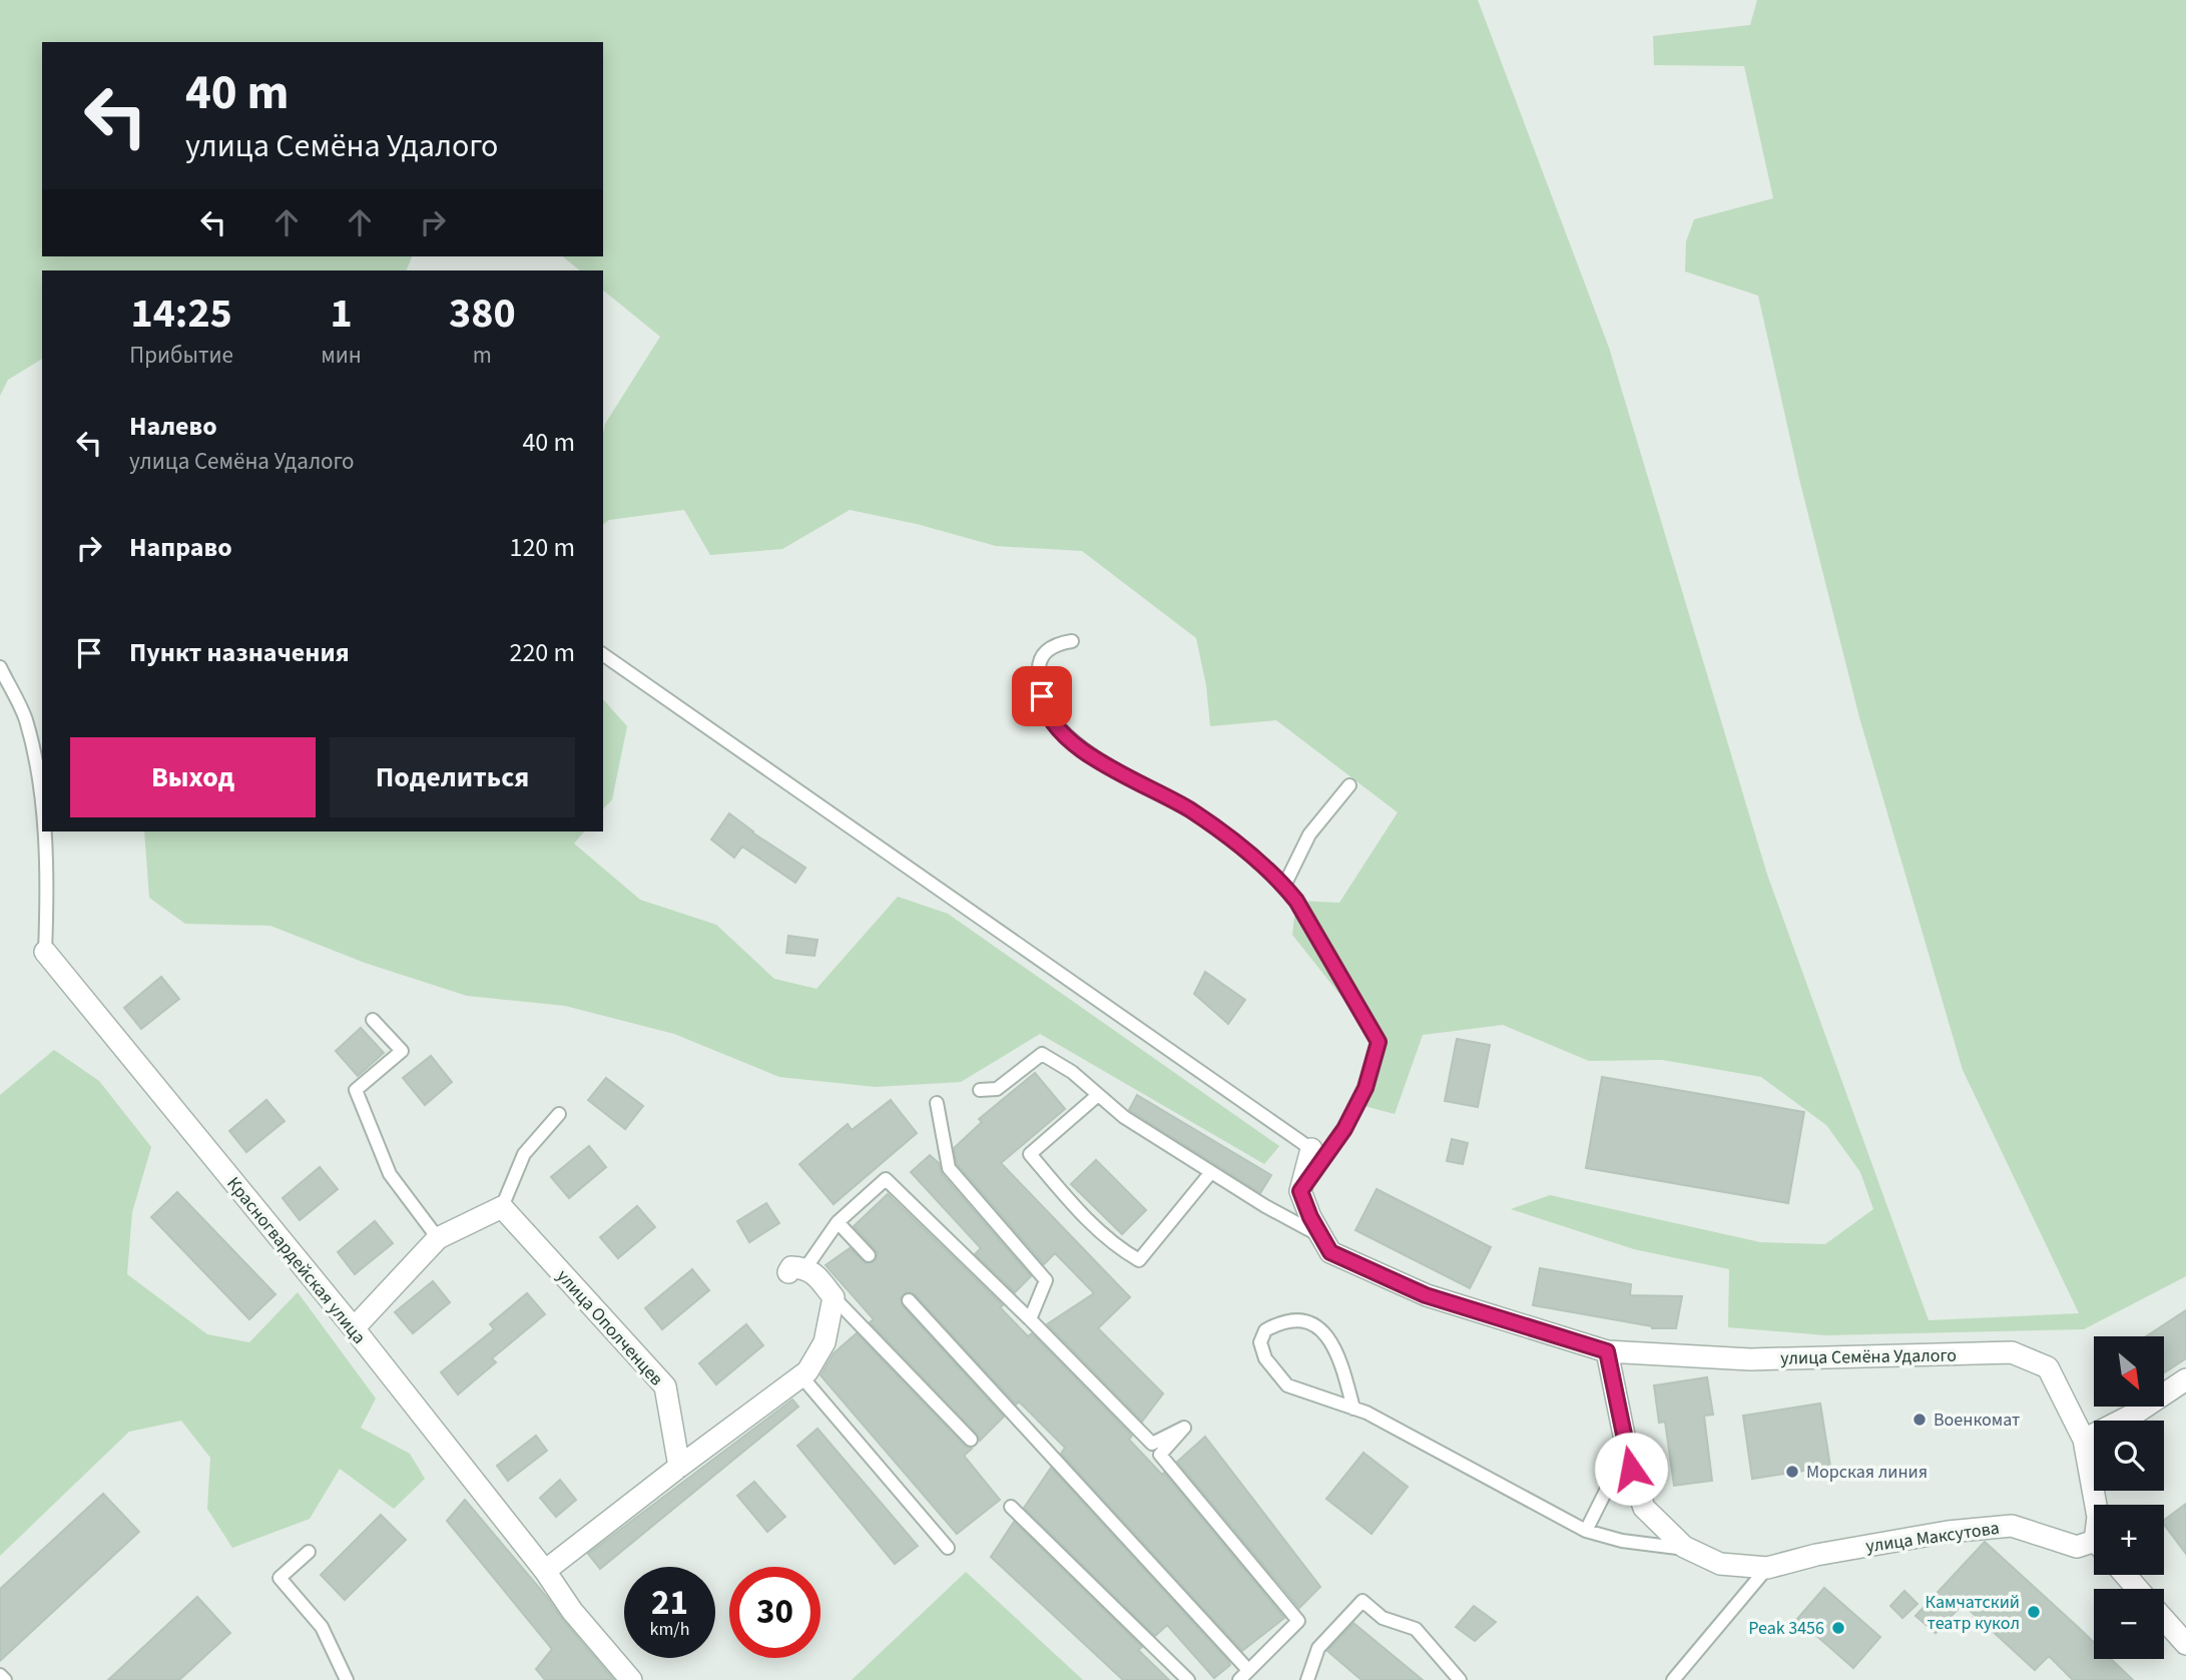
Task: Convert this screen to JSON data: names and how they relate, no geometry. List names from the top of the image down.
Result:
{
  "streets": {
    "street": [
      "Красногвардейская улица",
      "улица Ополченцев",
      "улица Семёна Удалого",
      "улица Максутова"
    ]
  },
  "crossings": [
    ["улица Семёна Удалого", "улица Максутова"]
  ],
  "places": [
    "Военкомат",
    "Морская линия",
    "Камчатский театр кукол",
    "Peak 3456"
  ],
  "north": "bottom right",
  "page": {
    "turn": ["40 m", "улица Семёна Удалого"],
    "eta": [
      "14:25",
      "Прибытие",
      "1",
      "мин",
      "380",
      "m"
    ],
    "list": [
      {
        "name": "Налево",
        "note": "улица Семёна Удалого",
        "value": "40 m"
      },
      {
        "name": "Направо",
        "value": "120 m"
      },
      {
        "name": "Пункт назначения",
        "value": "220 m"
      }
    ],
    "buttons": ["Выход", "Поделиться"],
    "map_buttons": ["+", "−"],
    "speed": "21 km/h",
    "limit": "30"
  }
}
